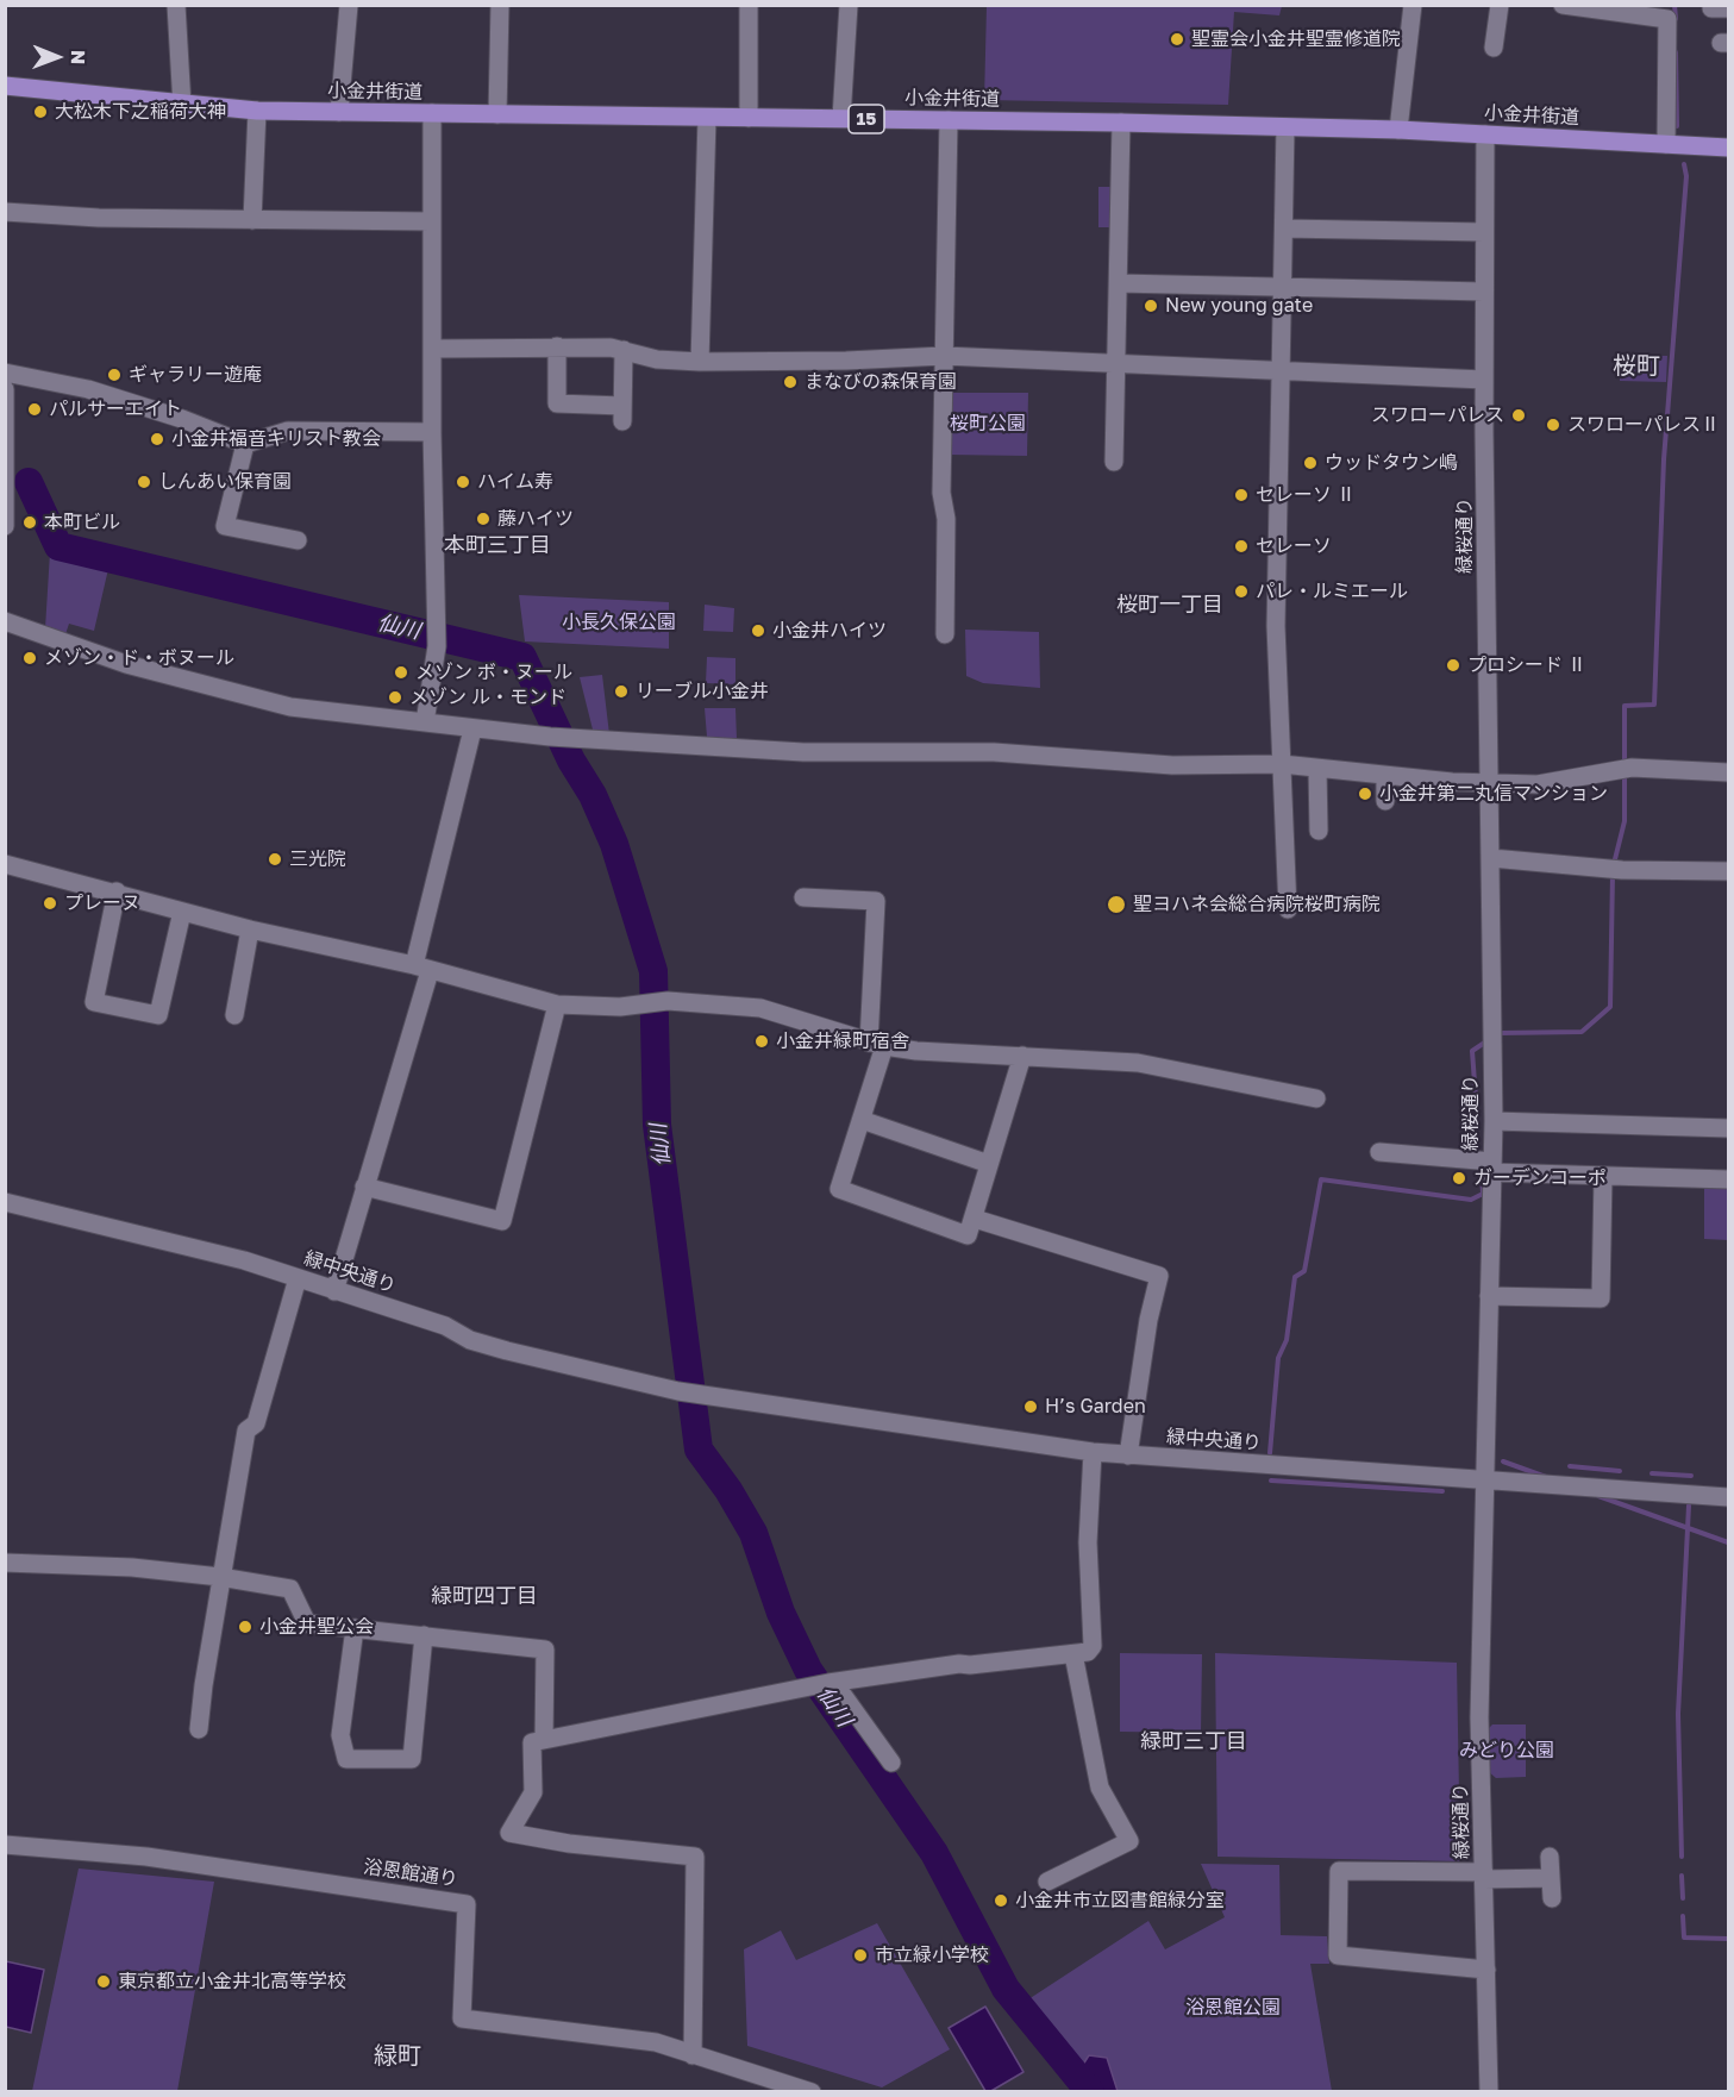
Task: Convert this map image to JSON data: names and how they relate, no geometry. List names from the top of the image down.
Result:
{
  "streets": {
    "main road": ["小金井街道", "15"],
    "street": ["緑桜通り", "緑中央通り", "浴恩館通り"]
  },
  "crossings": [
    ["小金井街道", "緑桜通り"],
    ["緑桜通り", "緑中央通り"]
  ],
  "districts": [
    "桜町",
    "本町三丁目",
    "桜町一丁目",
    "緑町四丁目",
    "緑町三丁目",
    "緑町"
  ],
  "water": ["仙川"],
  "parks": [
    "桜町公園",
    "小長久保公園",
    "みどり公園",
    "浴恩館公園"
  ],
  "places": [
    "聖霊会小金井聖霊修道院",
    "大松木下之稲荷大神",
    "New young gate",
    "ギャラリー遊庵",
    "まなびの森保育園",
    "パルサーエイト",
    "スワローパレス",
    "スワローパレスⅡ",
    "小金井福音キリスト教会",
    "ウッドタウン嶋",
    "しんあい保育園",
    "ハイム寿",
    "セレーソ Ⅱ",
    "藤ハイツ",
    "本町ビル",
    "セレーソ",
    "パレ・ルミエール",
    "小金井ハイツ",
    "メゾン・ド・ボヌール",
    "プロシード Ⅱ",
    "メゾン ボ・ヌール",
    "リーブル小金井",
    "メゾン ル・モンド",
    "小金井第二丸信マンション",
    "三光院",
    "プレーヌ",
    "聖ヨハネ会総合病院桜町病院",
    "小金井緑町宿舎",
    "ガーデンコーポ",
    "H’s Garden",
    "小金井聖公会",
    "小金井市立図書館緑分室",
    "市立緑小学校",
    "東京都立小金井北高等学校"
  ],
  "north": "right"
}
